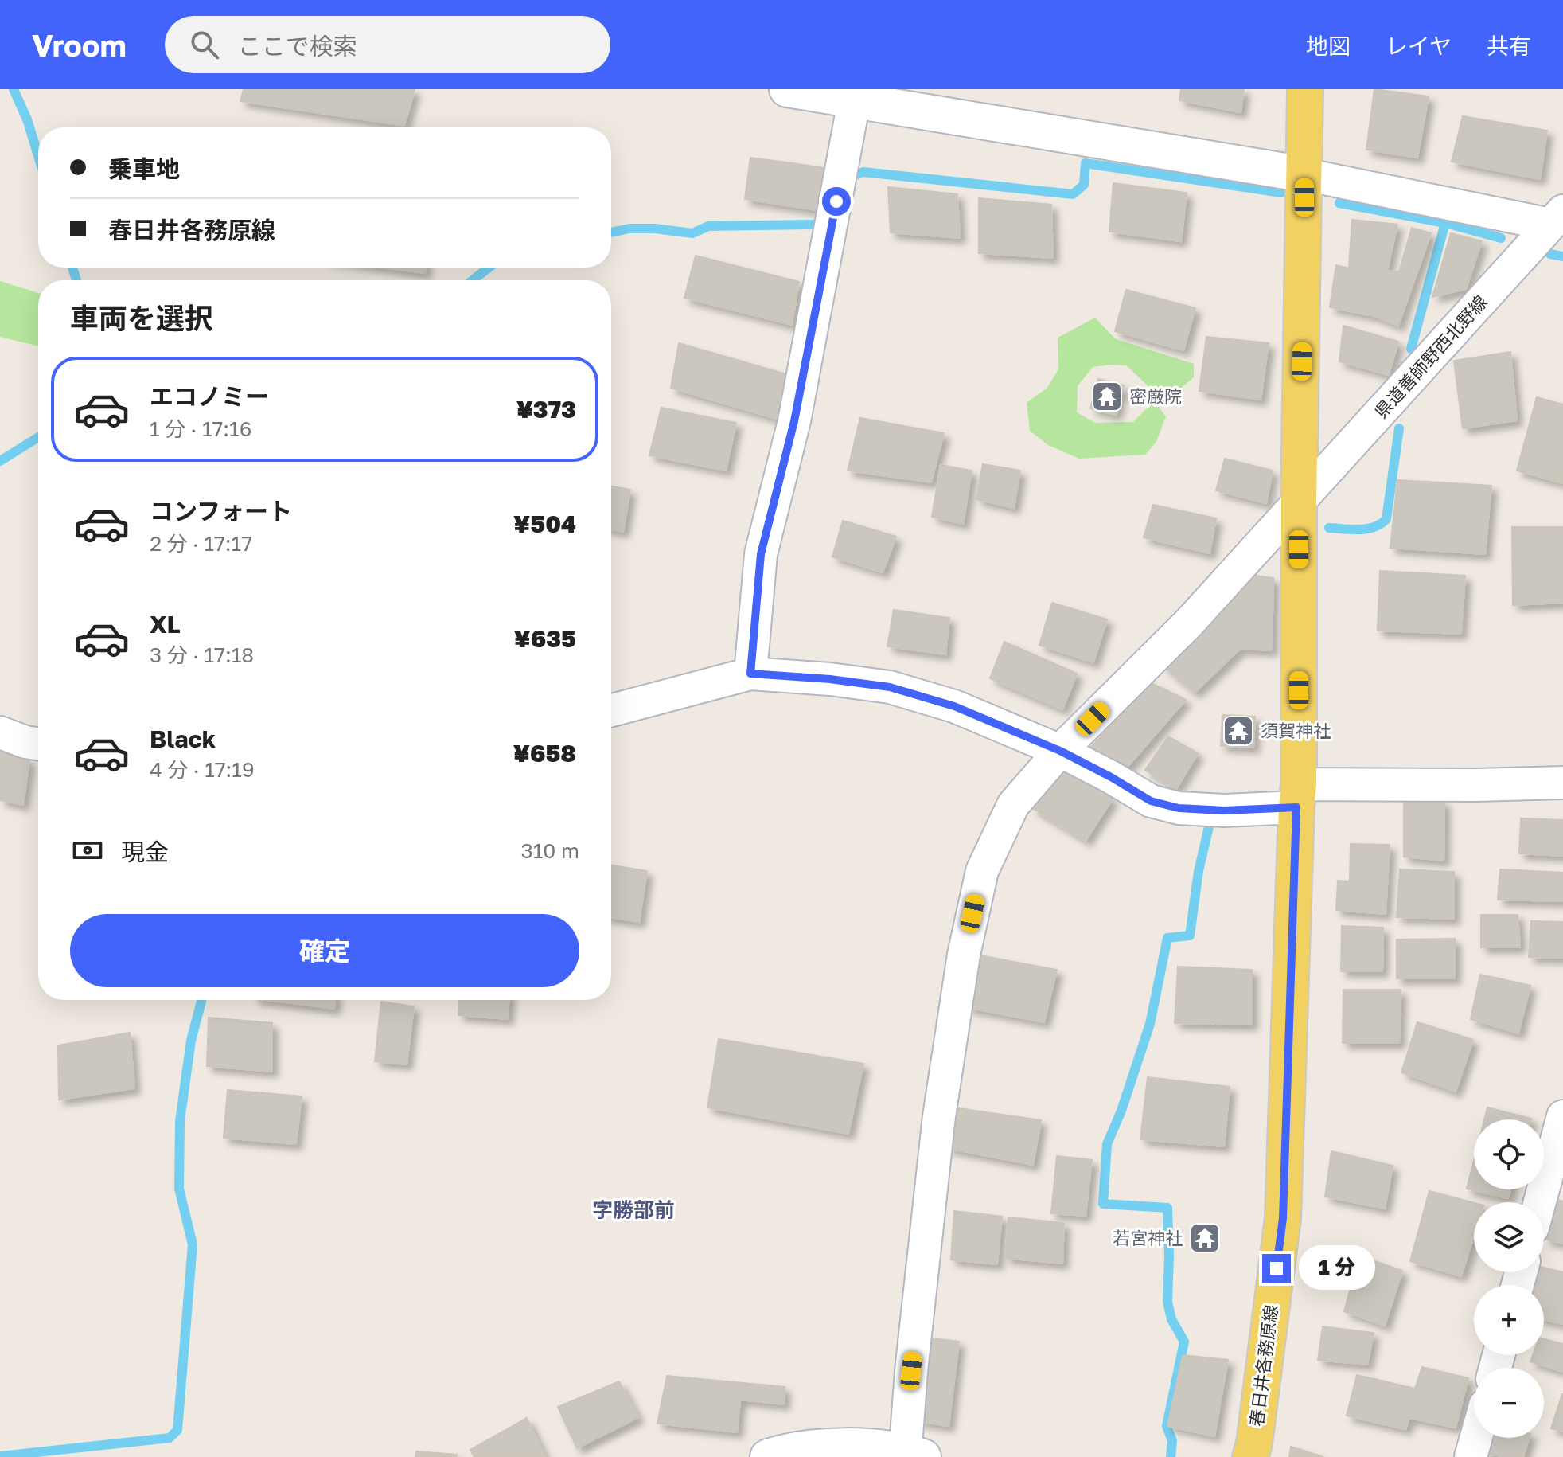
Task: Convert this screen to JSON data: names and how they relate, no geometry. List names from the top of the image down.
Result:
{
  "streets": {
    "main road": ["春日井各務原線"],
    "street": ["県道善師野西北野線"]
  },
  "crossings": [
    ["県道善師野西北野線", "春日井各務原線"]
  ],
  "districts": ["字勝部前"],
  "places": {
    "temple": ["密厳院", "須賀神社", "若宮神社"]
  },
  "page": {
    "header": "Vroom",
    "search": "ここで検索",
    "nav": ["地図", "レイヤ", "共有"],
    "banner": ["乗車地", "春日井各務原線"],
    "heading": "車両を選択",
    "list": [
      {
        "name": "エコノミー",
        "note": "1 分 · 17:16",
        "value": "¥373"
      },
      {
        "name": "コンフォート",
        "note": "2 分 · 17:17",
        "value": "¥504"
      },
      {
        "name": "XL",
        "note": "3 分 · 17:18",
        "value": "¥635"
      },
      {
        "name": "Black",
        "note": "4 分 · 17:19",
        "value": "¥658"
      }
    ],
    "pay": ["現金", "310 m"],
    "buttons": "確定",
    "map_buttons": ["+", "−"],
    "bubble": "1 分"
  }
}
